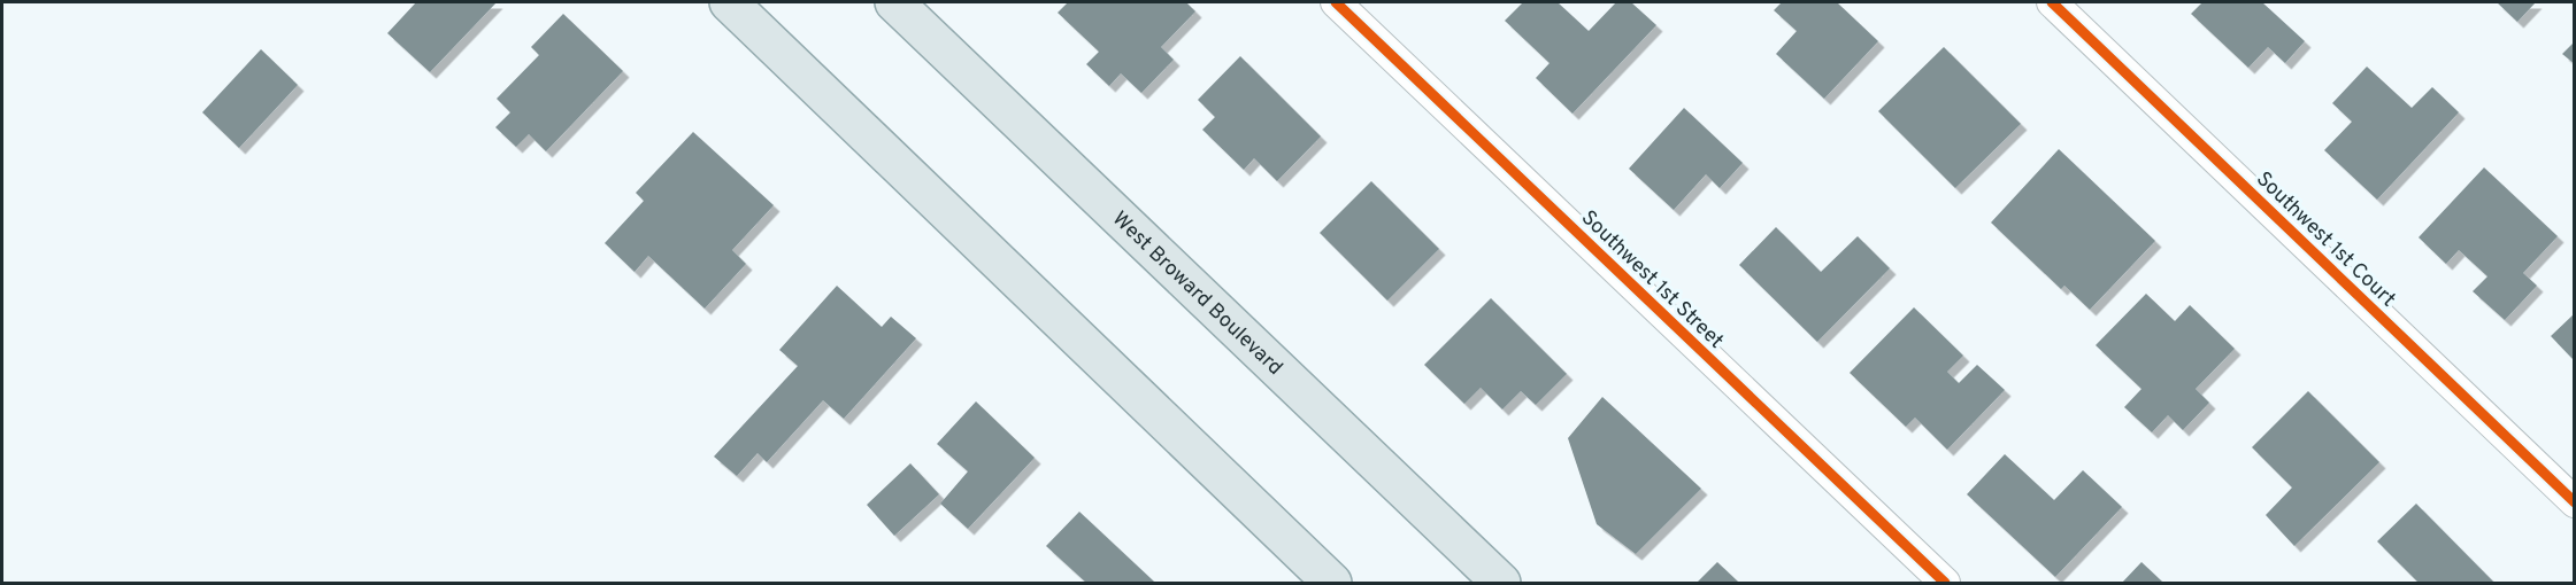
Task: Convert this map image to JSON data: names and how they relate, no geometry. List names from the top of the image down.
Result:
{
  "streets": {
    "main road": ["West Broward Boulevard"],
    "street": ["Southwest 1st Court", "Southwest 1st Street"]
  }
}
